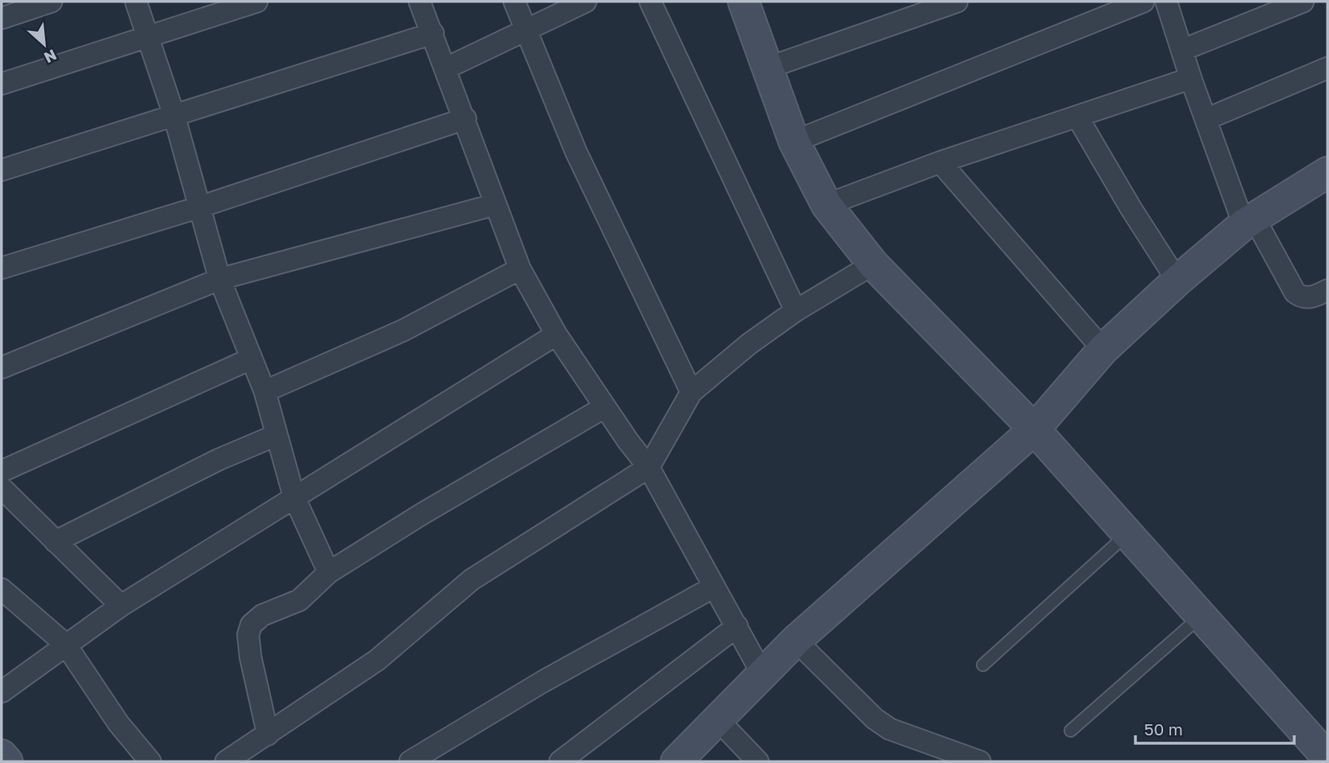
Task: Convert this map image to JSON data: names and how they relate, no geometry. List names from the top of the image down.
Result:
{
  "scale_bar": "50 m",
  "north": "bottom right"
}
